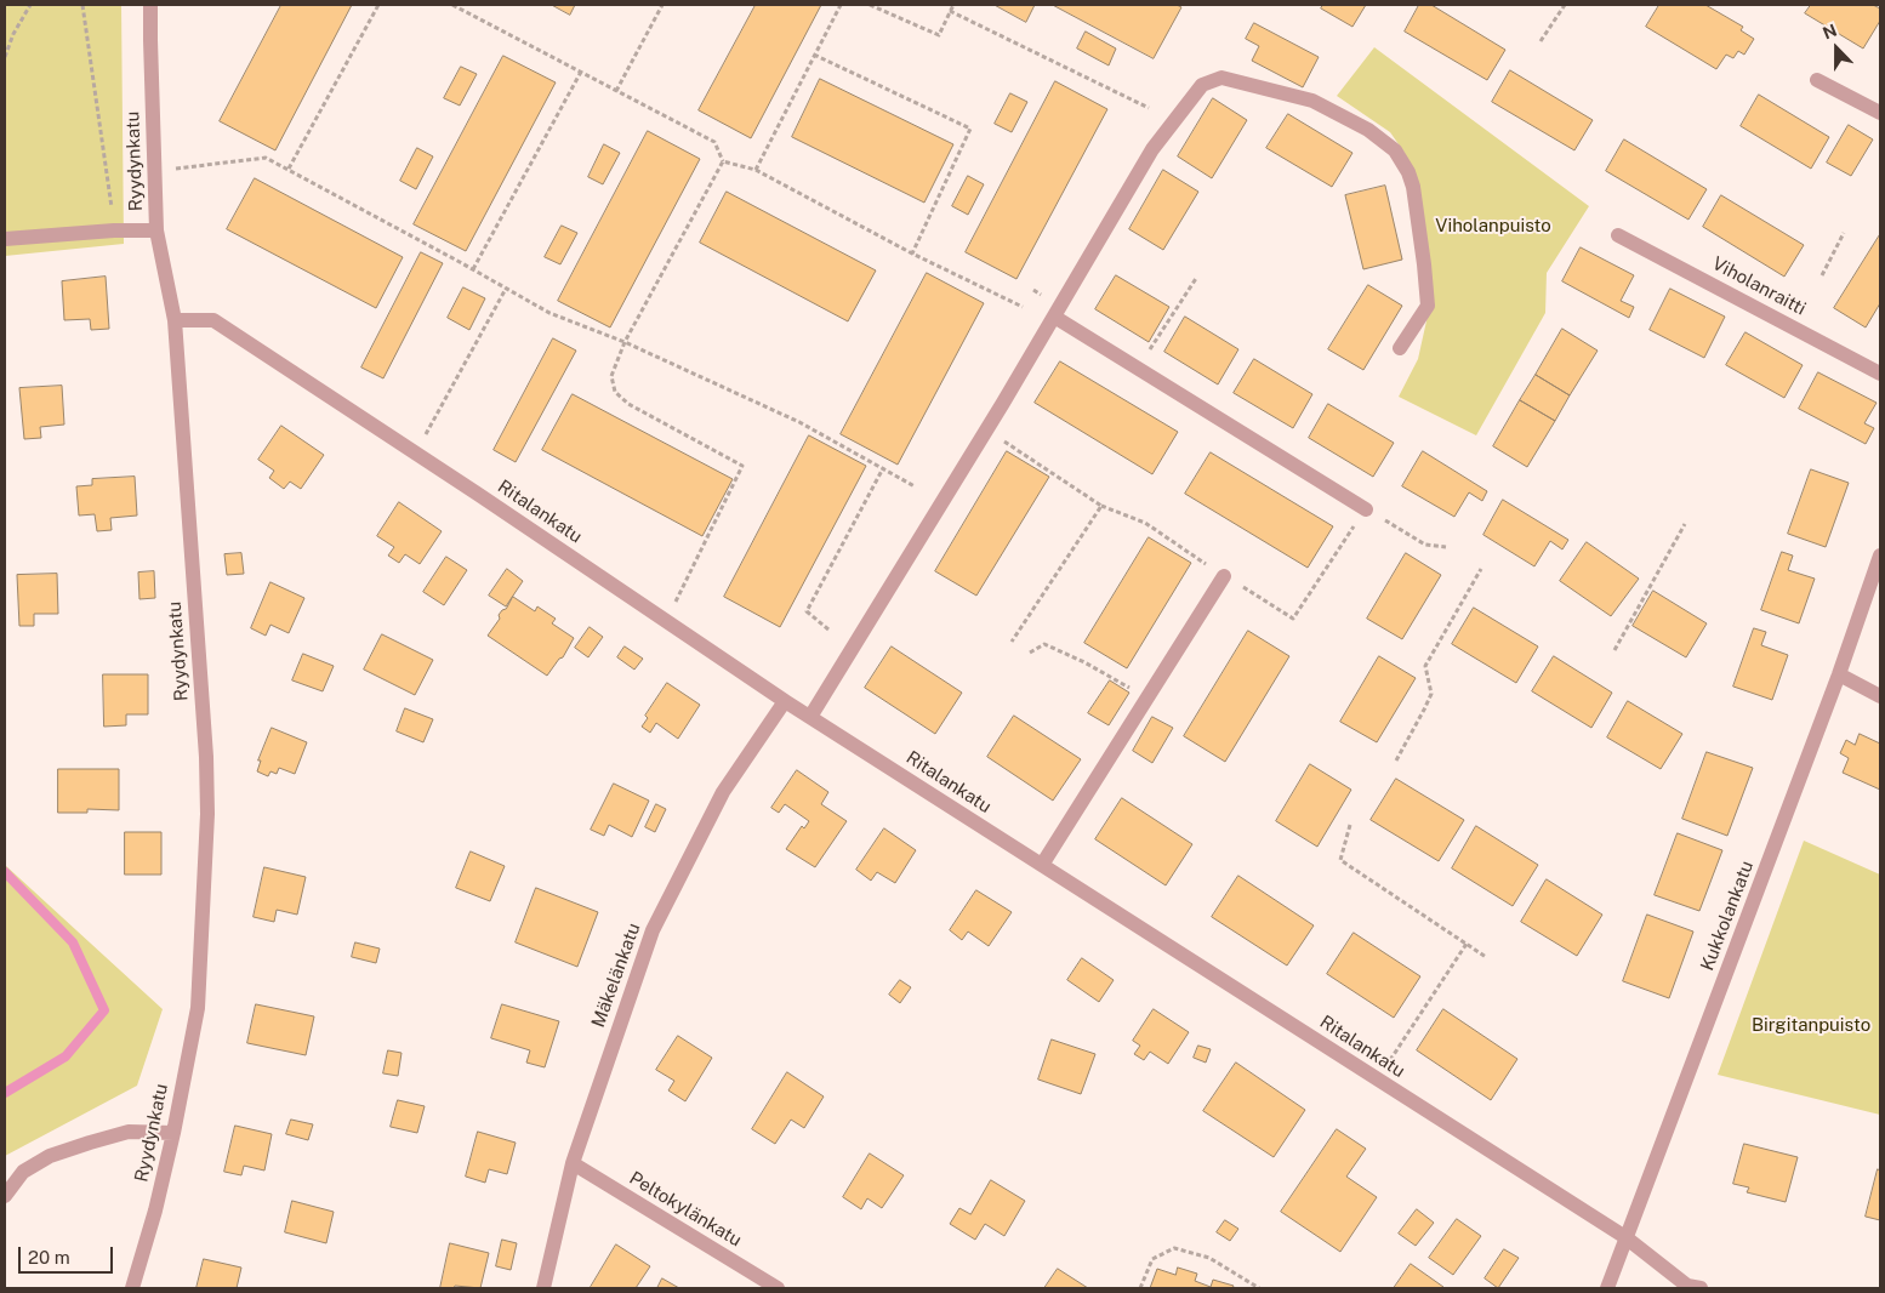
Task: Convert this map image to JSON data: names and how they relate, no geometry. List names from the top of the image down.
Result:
{
  "streets": {
    "street": [
      "Ryydynkatu",
      "Viholanraitti",
      "Ritalankatu",
      "Kukkolankatu",
      "Mäkelänkatu",
      "Peltokylänkatu"
    ]
  },
  "crossings": [
    ["Ryydynkatu", "Ritalankatu"],
    ["Ritalankatu", "Kukkolankatu"],
    ["Ritalankatu", "Mäkelänkatu"],
    ["Mäkelänkatu", "Peltokylänkatu"]
  ],
  "parks": ["Viholanpuisto", "Birgitanpuisto"],
  "scale_bar": "20 m",
  "north": "top"
}
